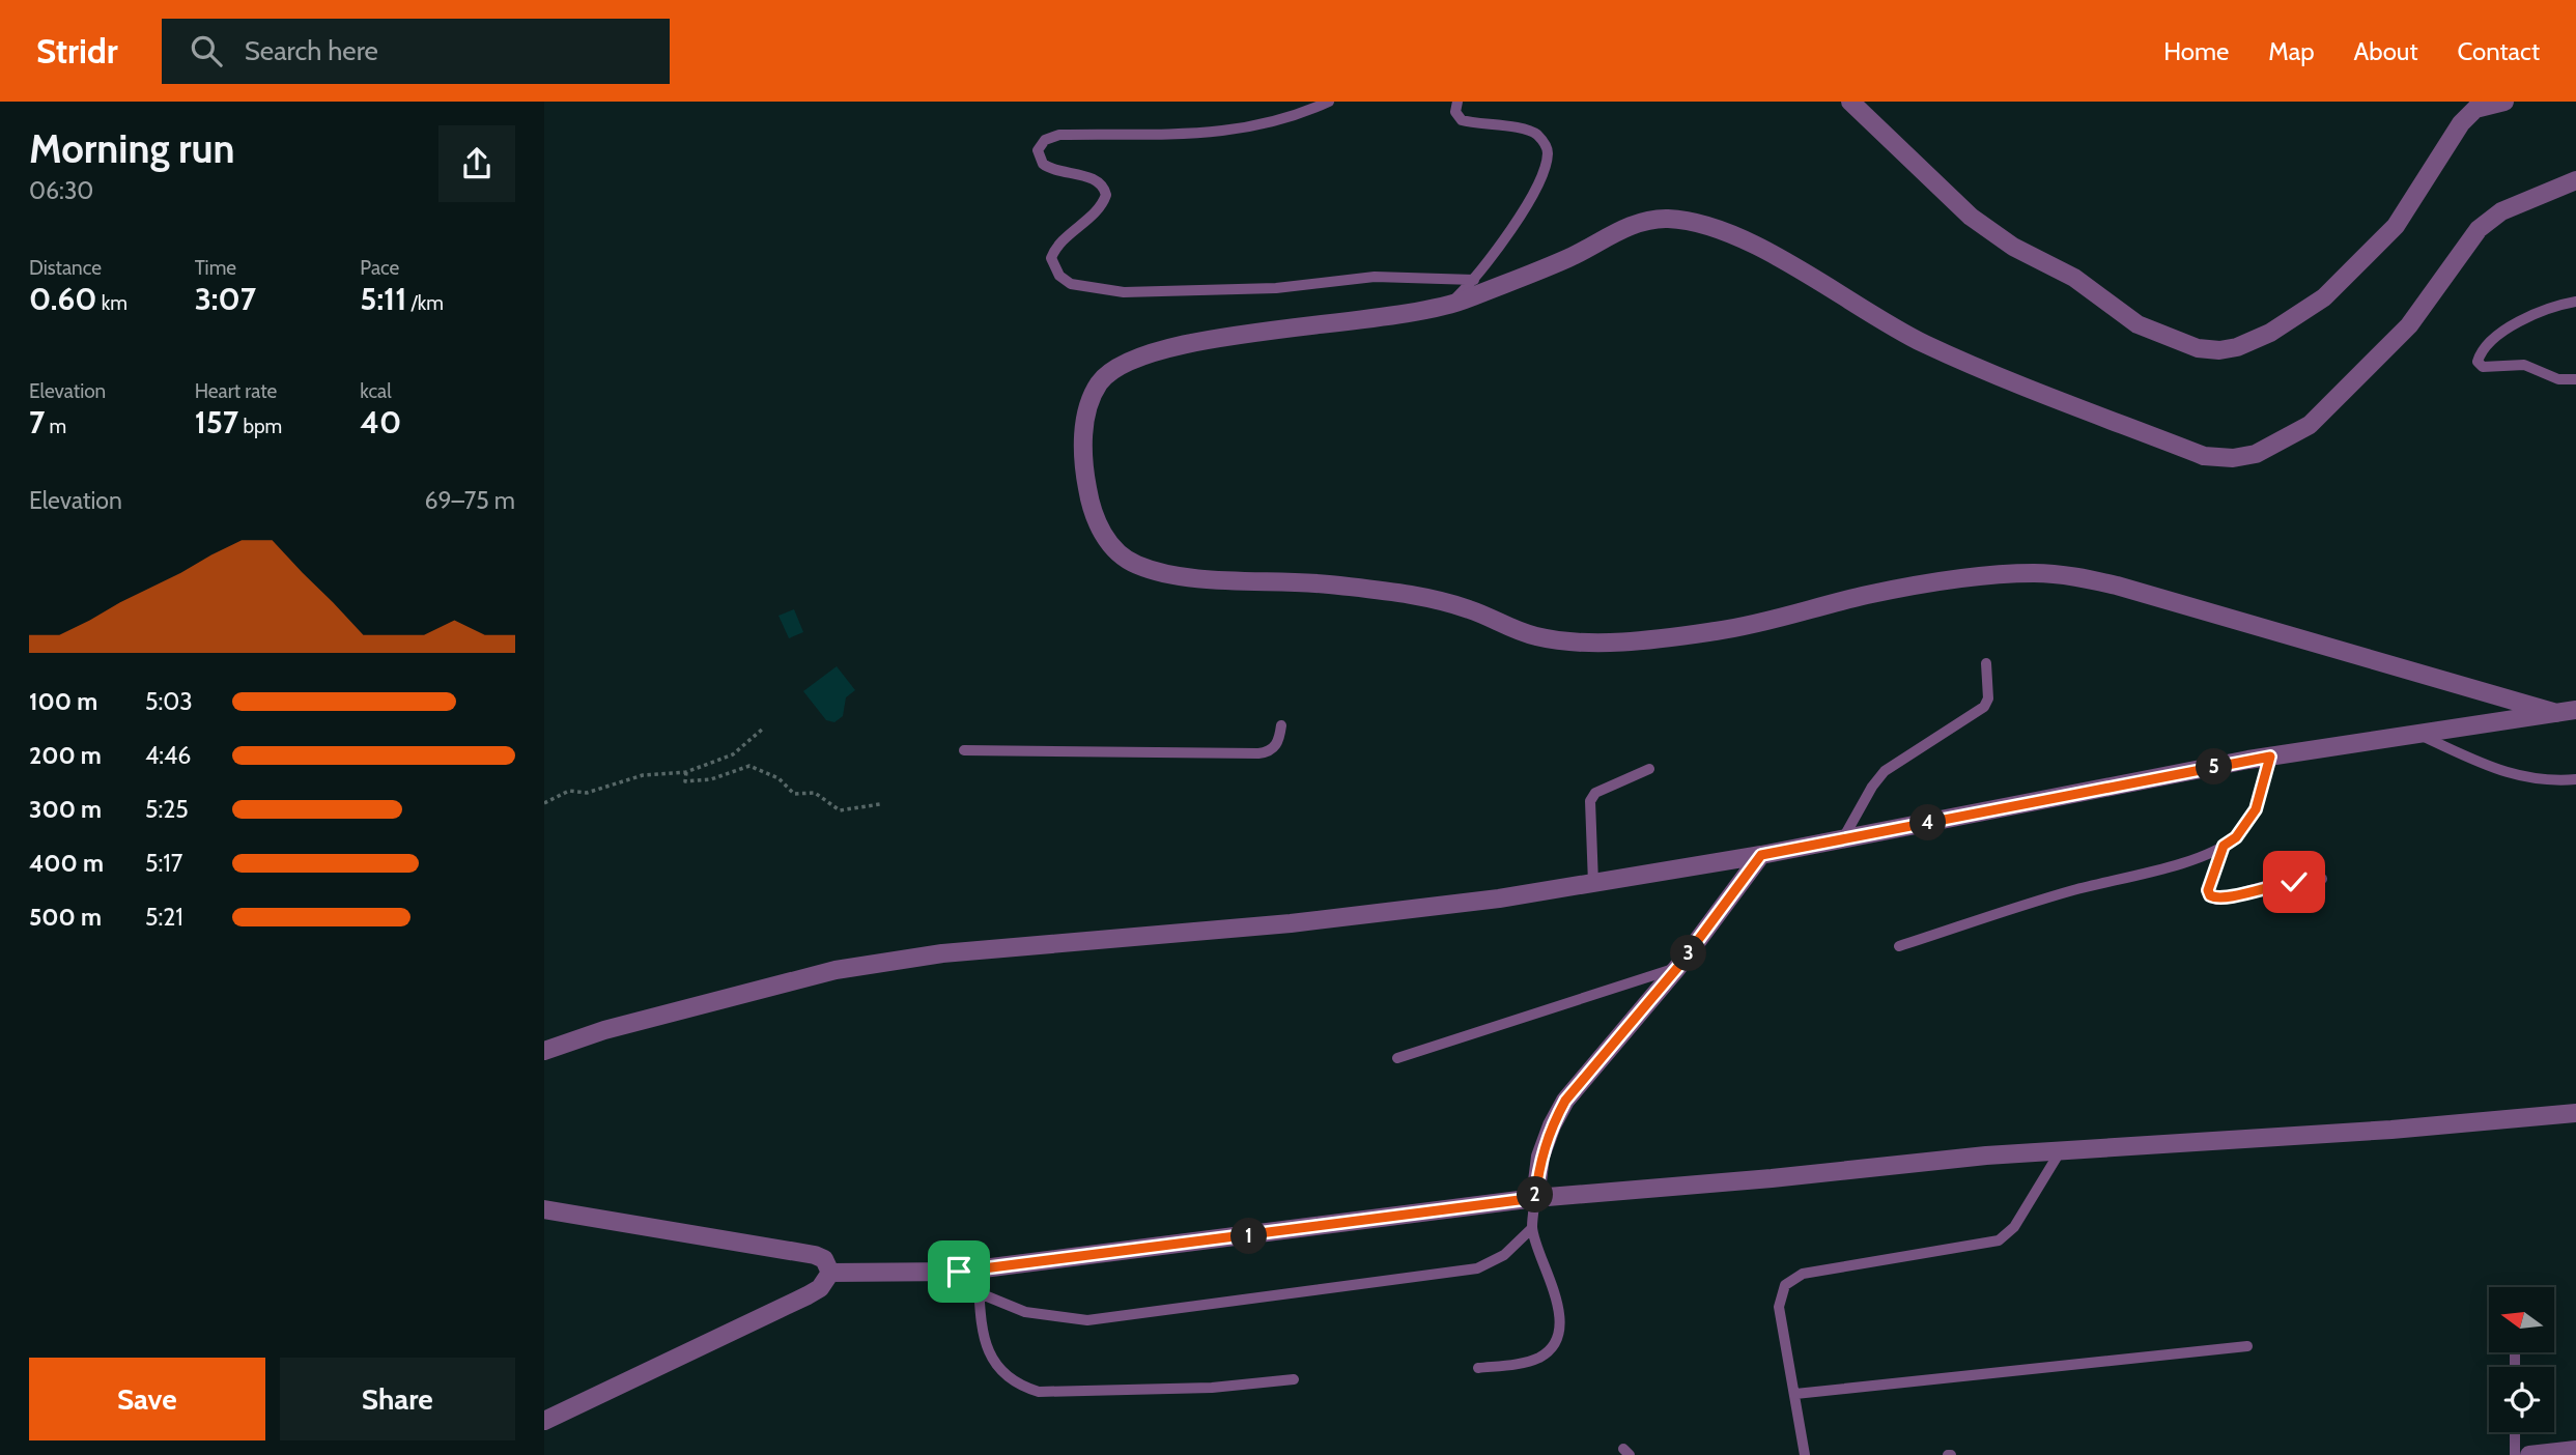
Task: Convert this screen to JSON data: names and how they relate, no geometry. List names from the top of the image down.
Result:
{
  "north": "left",
  "page": {
    "header": "Stridr",
    "search": "Search here",
    "nav": [
      "Home",
      "Map",
      "About",
      "Contact"
    ],
    "heading": ["Morning run", "06:30"],
    "stats": [
      ["Distance", "0.60 km"],
      ["Time", "3:07"],
      ["Pace", "5:11 /km"],
      ["Elevation", "7 m"],
      ["Heart rate", "157 bpm"],
      ["kcal", "40"]
    ],
    "chart": ["Elevation", "69–75 m"],
    "list": [
      {
        "name": "100 m",
        "note": "5:03"
      },
      {
        "name": "200 m",
        "note": "4:46"
      },
      {
        "name": "300 m",
        "note": "5:25"
      },
      {
        "name": "400 m",
        "note": "5:17"
      },
      {
        "name": "500 m",
        "note": "5:21"
      }
    ],
    "pins": [
      "5",
      "4",
      "3",
      "2",
      "1"
    ],
    "buttons": ["Save", "Share"]
  }
}
